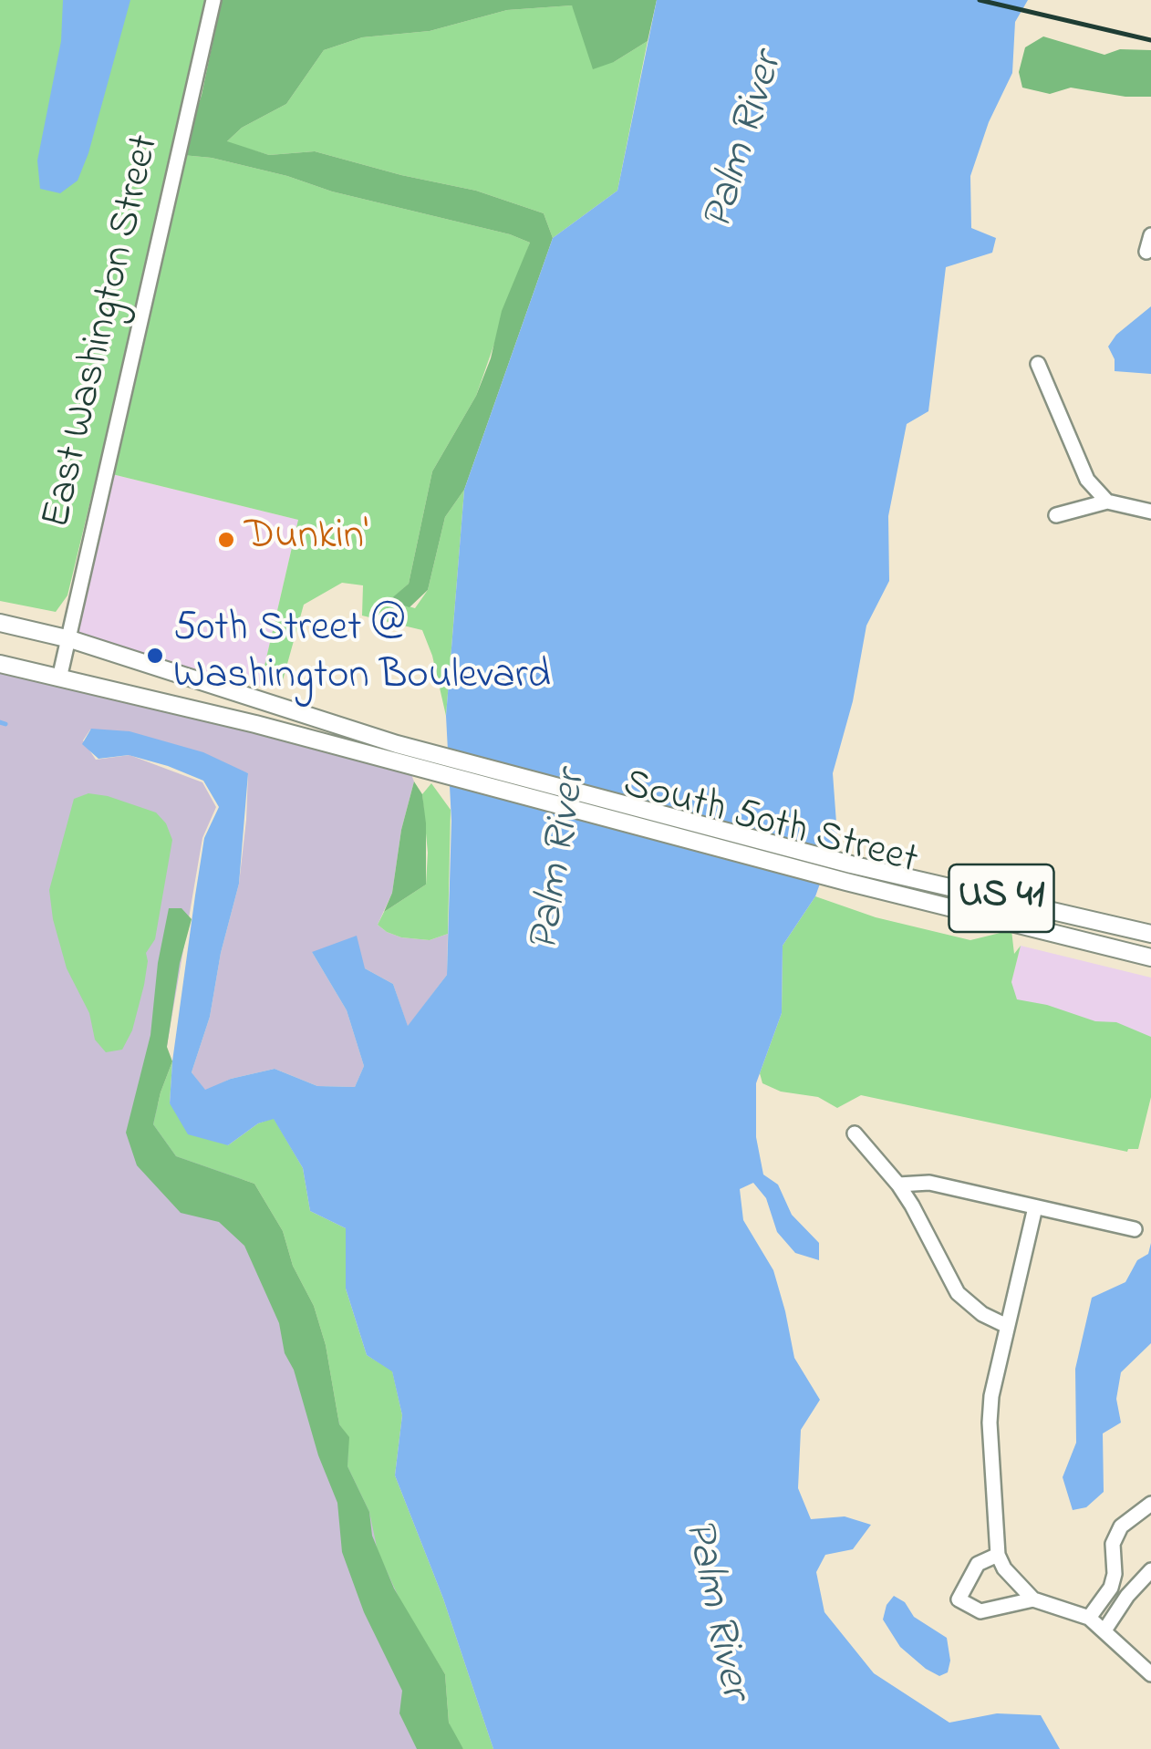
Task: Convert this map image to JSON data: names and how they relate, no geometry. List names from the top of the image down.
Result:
{
  "streets": {
    "main road": ["South 50th Street", "US 41"],
    "street": ["East Washington Street"]
  },
  "crossings": [
    ["East Washington Street", "South 50th Street"]
  ],
  "water": ["Palm River"],
  "places": ["Dunkin'", "50th Street @ Washington Boulevard"]
}
